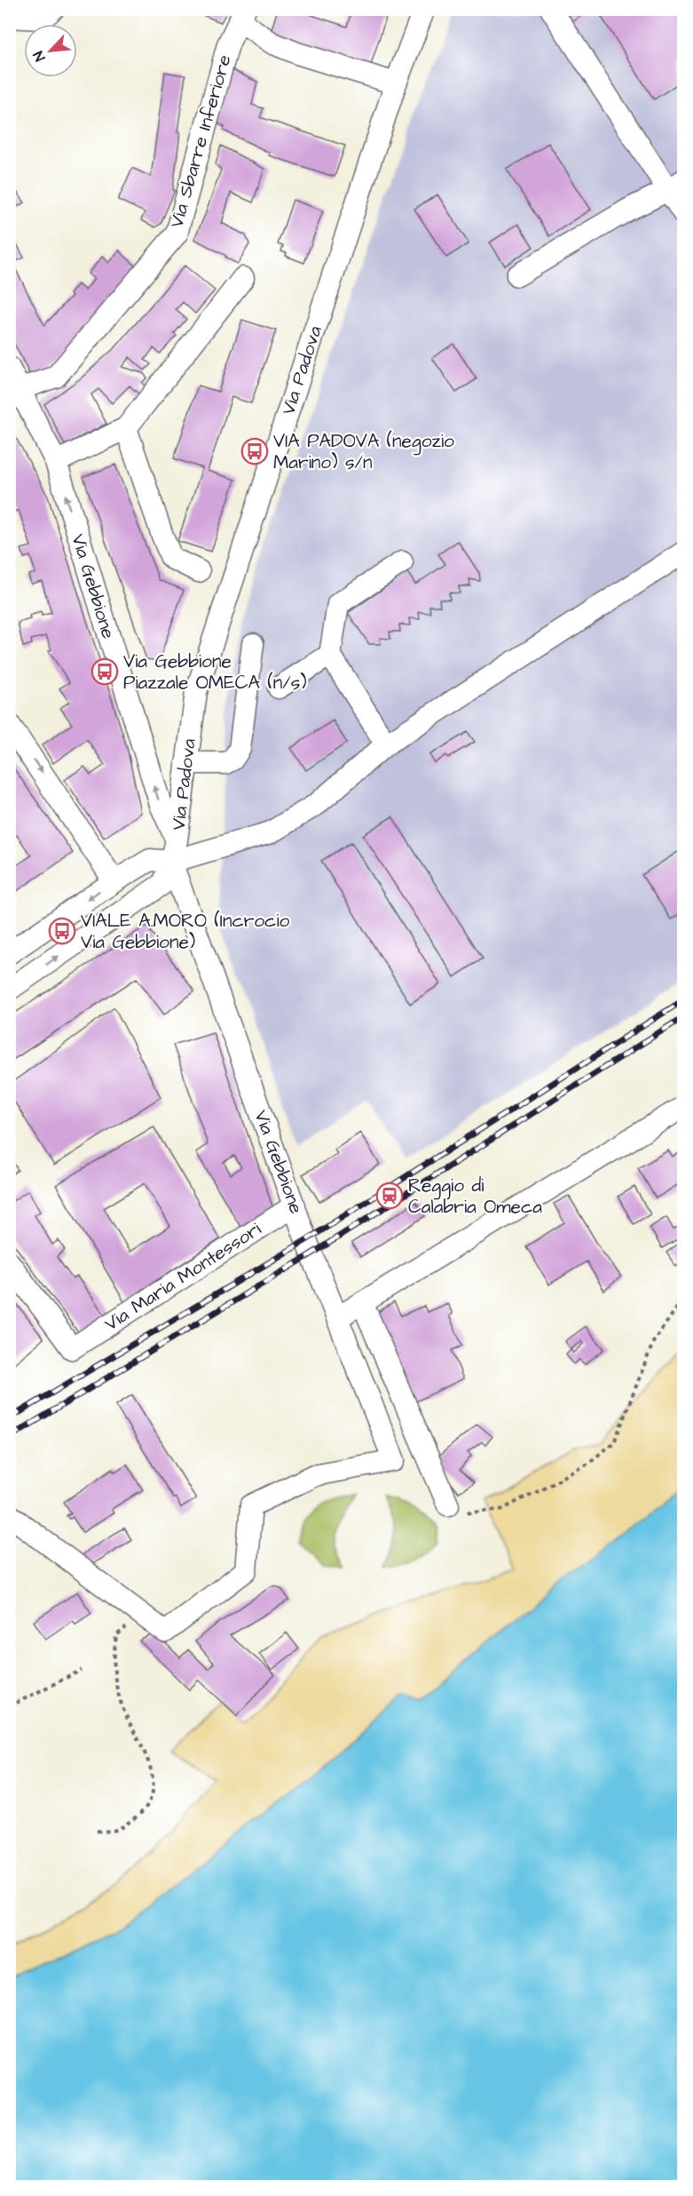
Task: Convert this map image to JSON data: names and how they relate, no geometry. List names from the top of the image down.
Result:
{
  "streets": {
    "street": [
      "Via Sbarre Inferiore",
      "Via Padova",
      "Via Gebbione",
      "Via Maria Montessori"
    ]
  },
  "crossings": [
    ["Via Sbarre Inferiore", "Via Gebbione"],
    ["Via Padova", "Via Gebbione"],
    ["Via Gebbione", "Via Maria Montessori"]
  ],
  "places": {
    "bus stop": ["VIA PADOVA (negozio Marino) s/n", "Via Gebbione Piazzale OMECA (n/s)", "VIALE A.MORO (Incrocio Via Gebbione)"],
    "station": ["Reggio di Calabria Omeca"]
  },
  "north": "bottom left"
}
